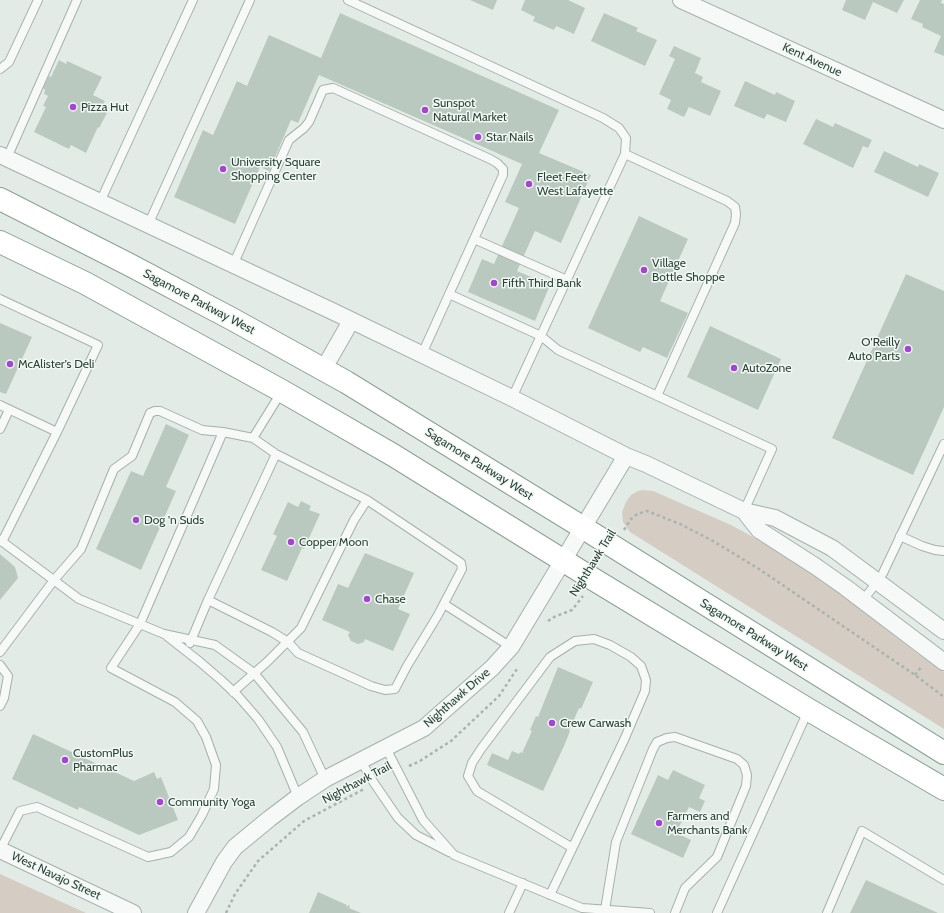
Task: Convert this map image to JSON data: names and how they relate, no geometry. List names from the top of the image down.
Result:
{
  "streets": {
    "highway": ["Sagamore Parkway West"],
    "street": ["Kent Avenue", "Nighthawk Drive", "West Navajo Street"],
    "path": ["Nighthawk Trail"]
  },
  "crossings": [
    ["Sagamore Parkway West", "Nighthawk Trail"],
    ["Sagamore Parkway West", "Nighthawk Drive"]
  ],
  "places": [
    "Pizza Hut",
    "Sunspot Natural Market",
    "Star Nails",
    "University Square Shopping Center",
    "Fleet Feet West Lafayette",
    "Village Bottle Shoppe",
    "Fifth Third Bank",
    "O'Reilly Auto Parts",
    "McAlister's Deli",
    "AutoZone",
    "Dog 'n Suds",
    "Copper Moon",
    "Chase",
    "Crew Carwash",
    "CustomPlus Pharmac",
    "Community Yoga",
    "Farmers and Merchants Bank"
  ]
}
